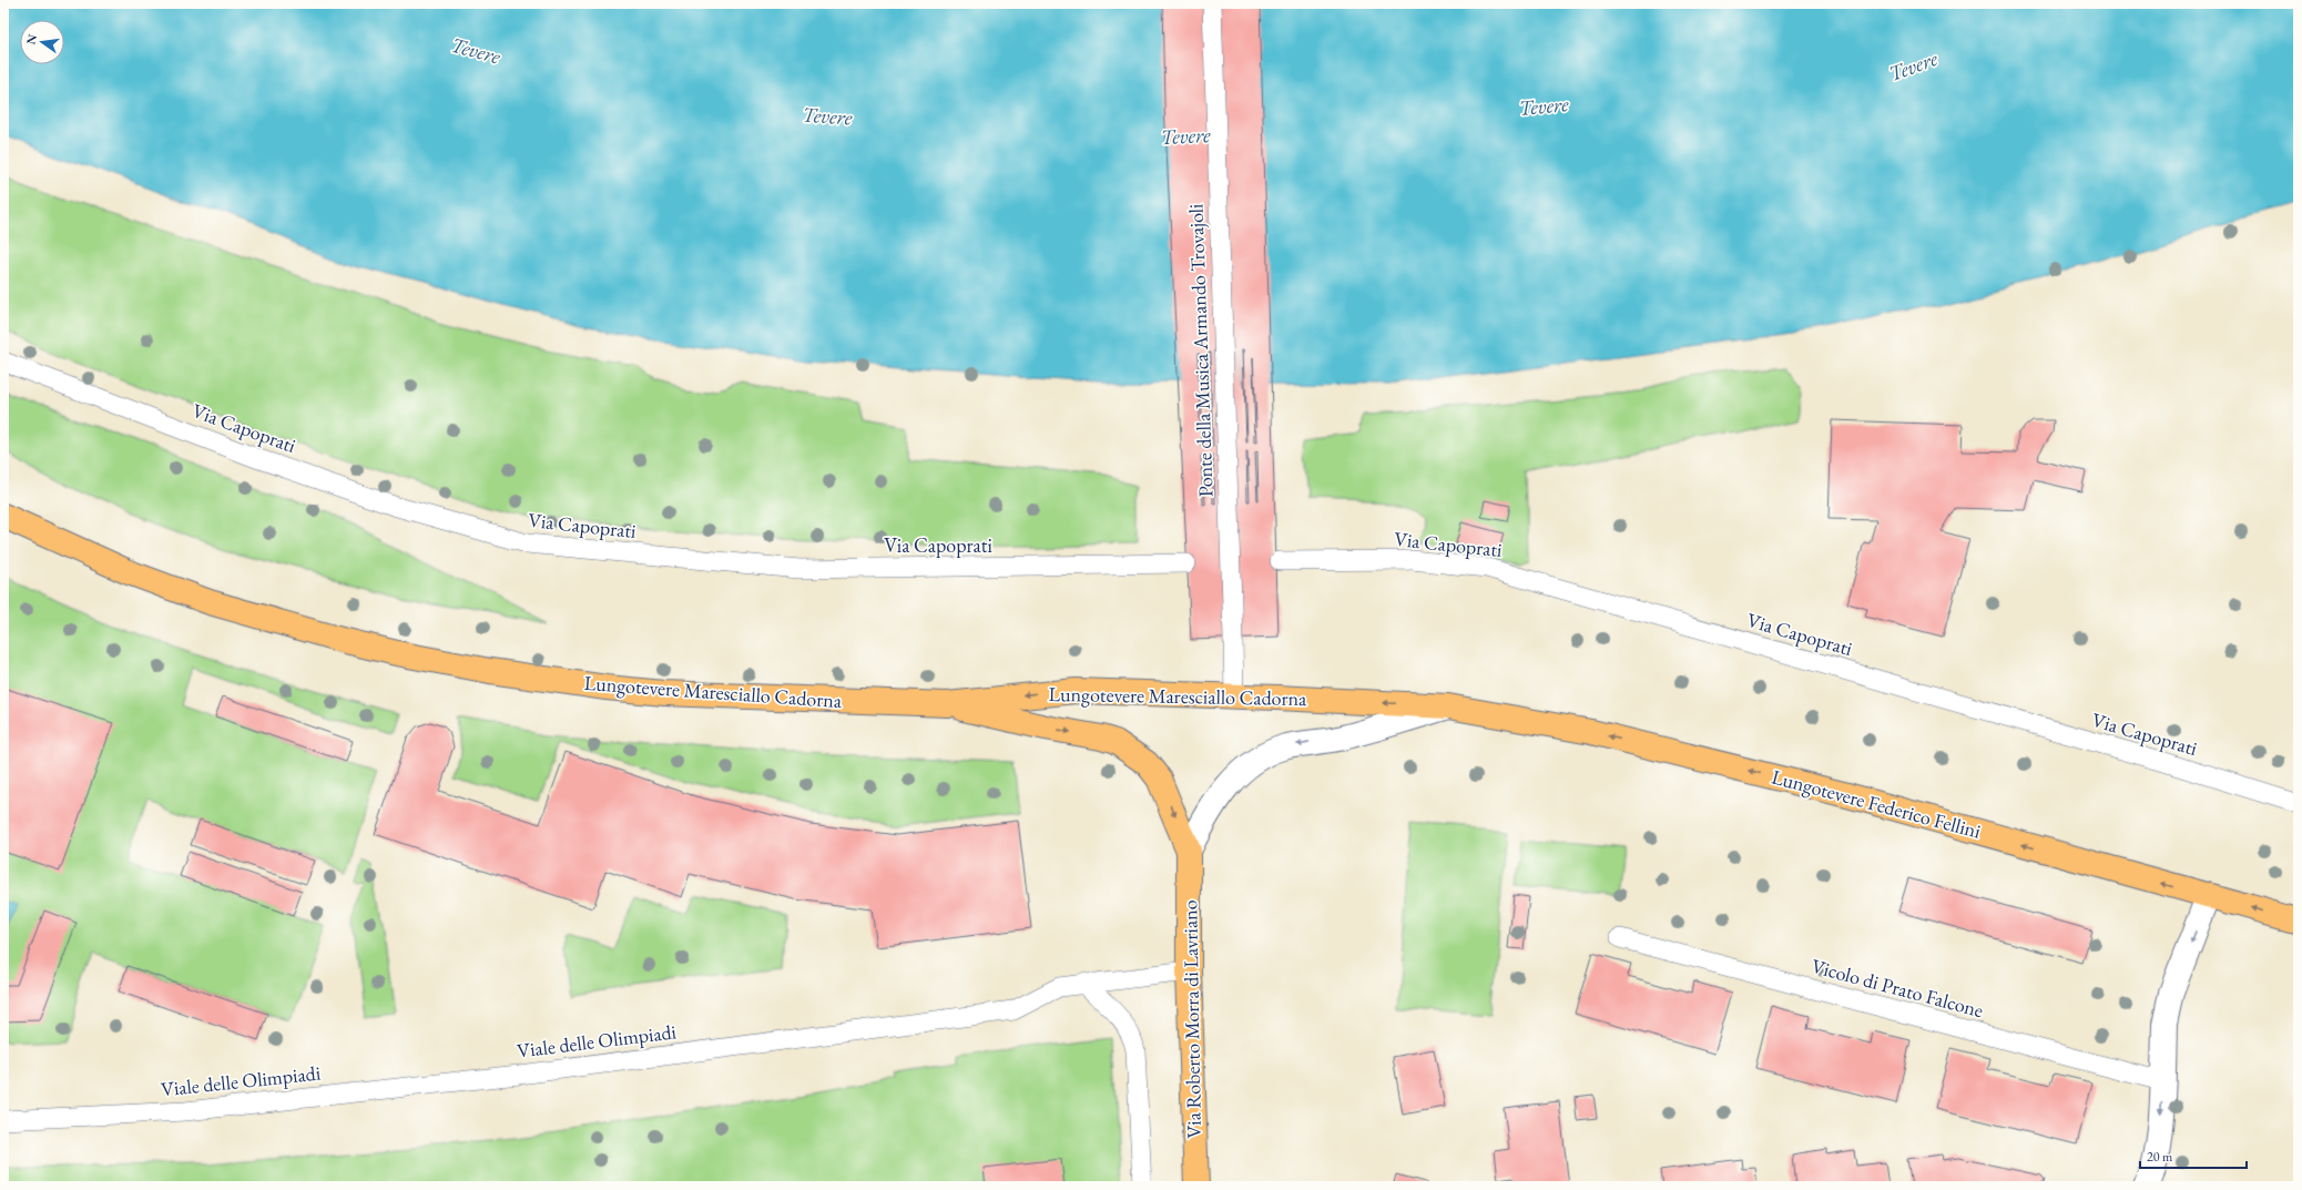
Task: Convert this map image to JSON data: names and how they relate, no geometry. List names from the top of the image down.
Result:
{
  "streets": {
    "main road": ["Lungotevere Maresciallo Cadorna", "Lungotevere Federico Fellini", "Via Roberto Morra di Lavriano"],
    "lane": [
      "Ponte della Musica Armando Trovajoli",
      "Via Capoprati",
      "Vicolo di Prato Falcone",
      "Viale delle Olimpiadi"
    ]
  },
  "crossings": [
    ["Ponte della Musica Armando Trovajoli", "Lungotevere Maresciallo Cadorna"],
    ["Lungotevere Maresciallo Cadorna", "Lungotevere Federico Fellini"],
    ["Lungotevere Maresciallo Cadorna", "Via Roberto Morra di Lavriano"],
    ["Lungotevere Federico Fellini", "Via Roberto Morra di Lavriano"],
    ["Via Roberto Morra di Lavriano", "Viale delle Olimpiadi"]
  ],
  "one_way": ["Lungotevere Federico Fellini"],
  "water": ["Tevere"],
  "scale_bar": "20 m",
  "north": "left"
}
